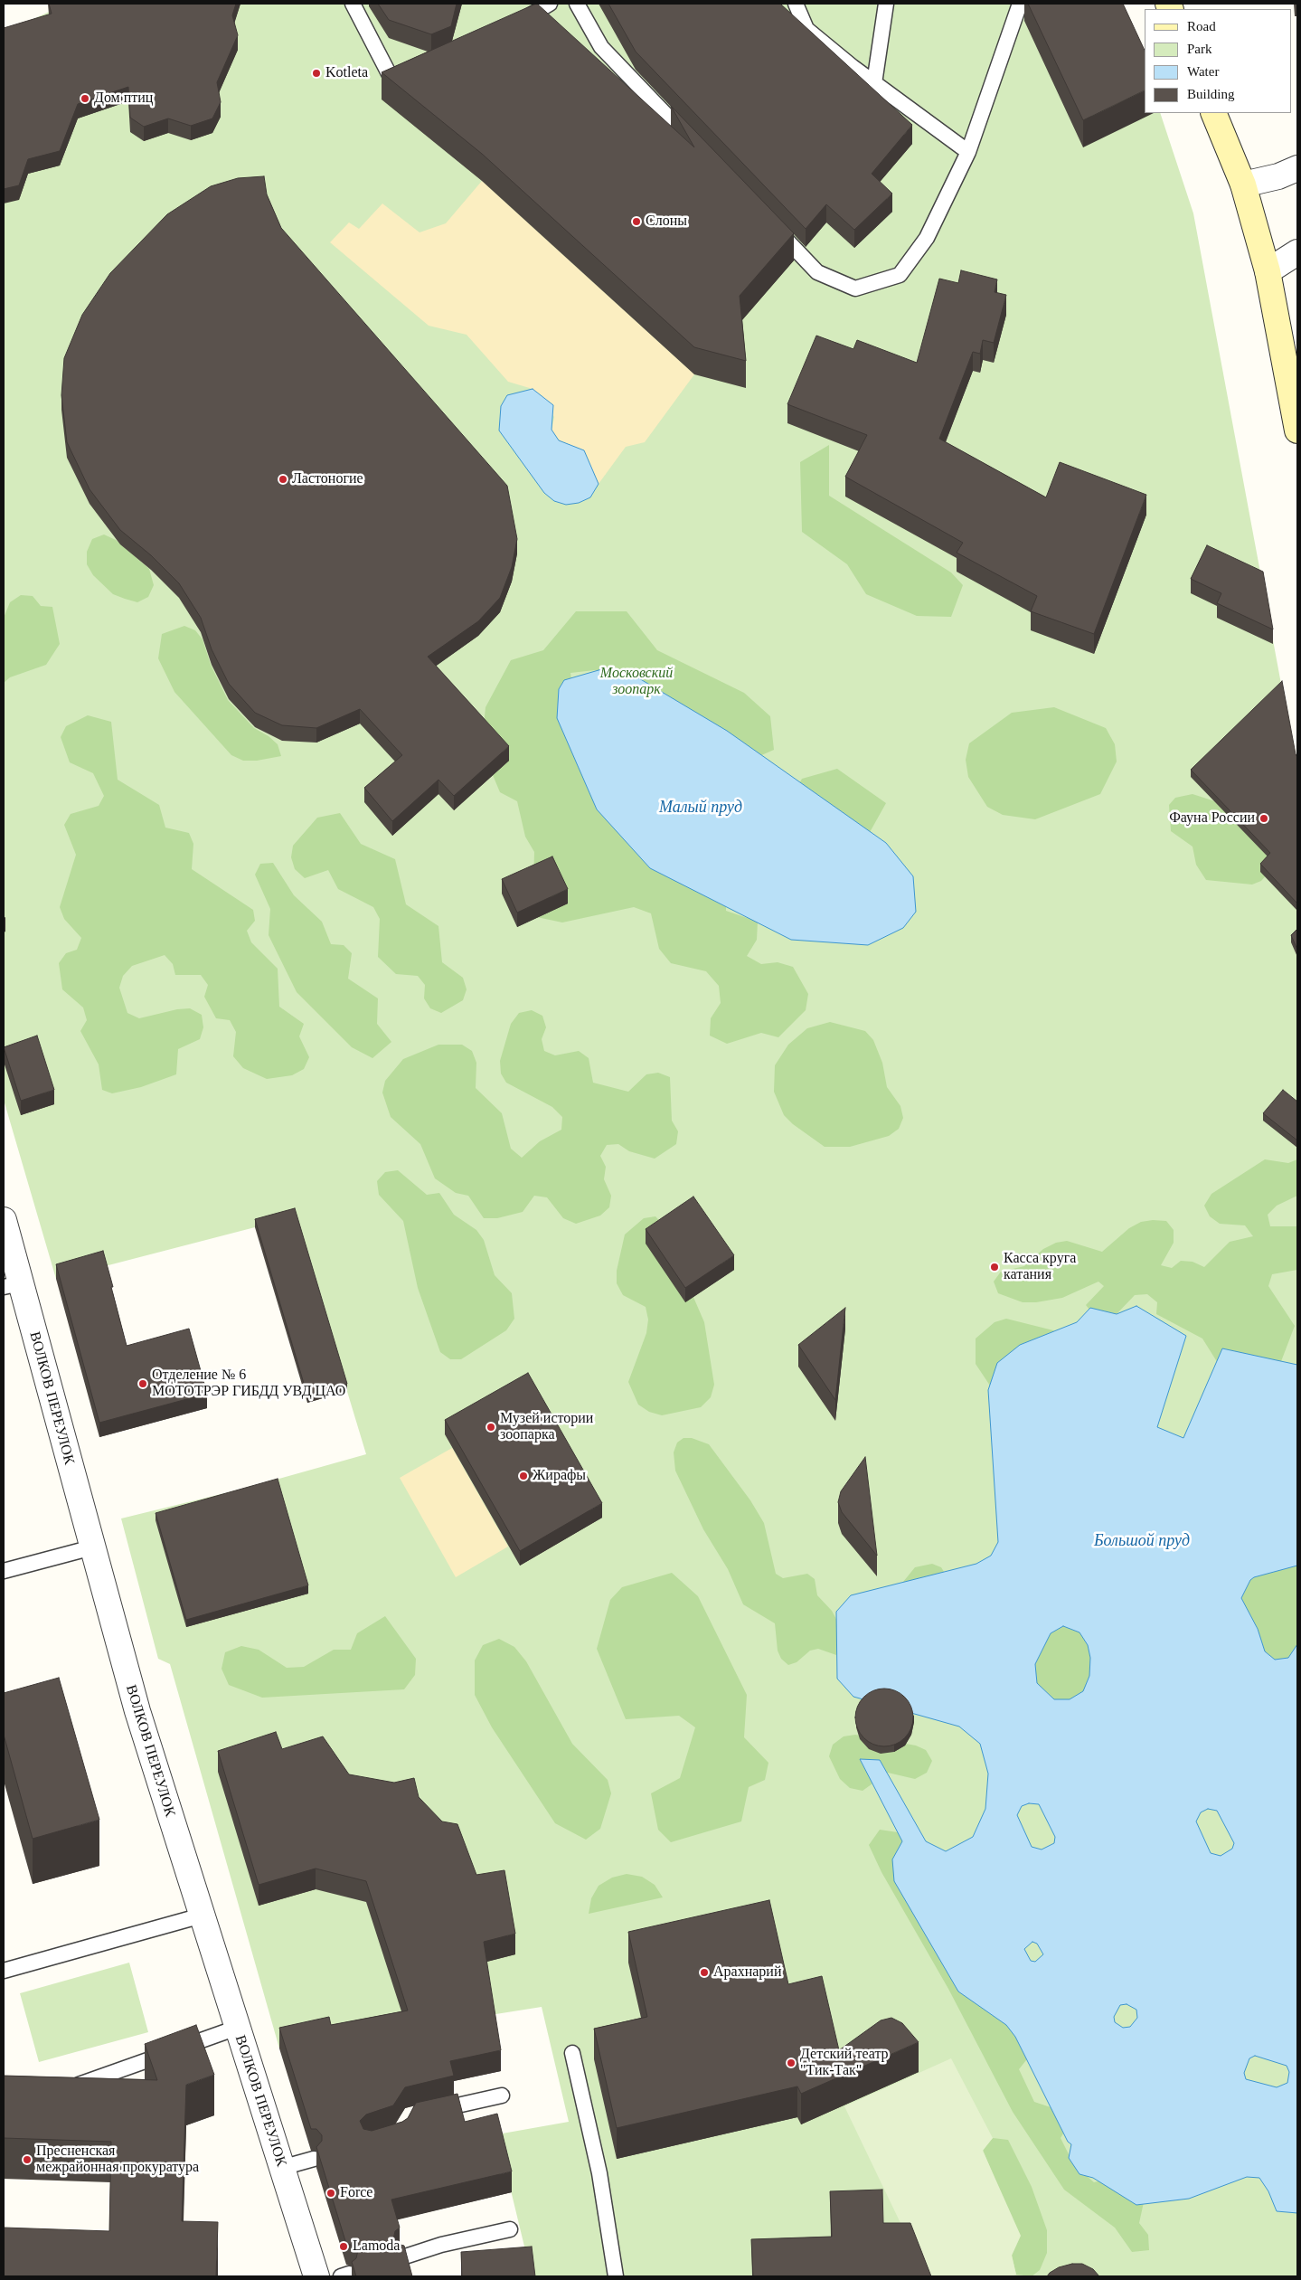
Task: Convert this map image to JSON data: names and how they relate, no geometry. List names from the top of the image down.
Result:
{
  "streets": {
    "street": ["ВОЛКОВ ПЕРЕУЛОК"]
  },
  "water": ["Малый пруд", "Большой пруд"],
  "parks": ["Московский зоопарк"],
  "places": [
    "Kotleta",
    "Дом птиц",
    "Слоны",
    "Ластоногие",
    "Фауна России",
    "Касса круга катания",
    "Отделение № 6 МОТОТРЭР ГИБДД УВД ЦАО",
    "Музей истории зоопарка",
    "Жирафы",
    "Арахнарий",
    "Детский театр \"Тик-Так\"",
    "Пресненская межрайонная прокуратура",
    "Force",
    "Lamoda"
  ],
  "legend": [
    "Road",
    "Park",
    "Water",
    "Building"
  ]
}
